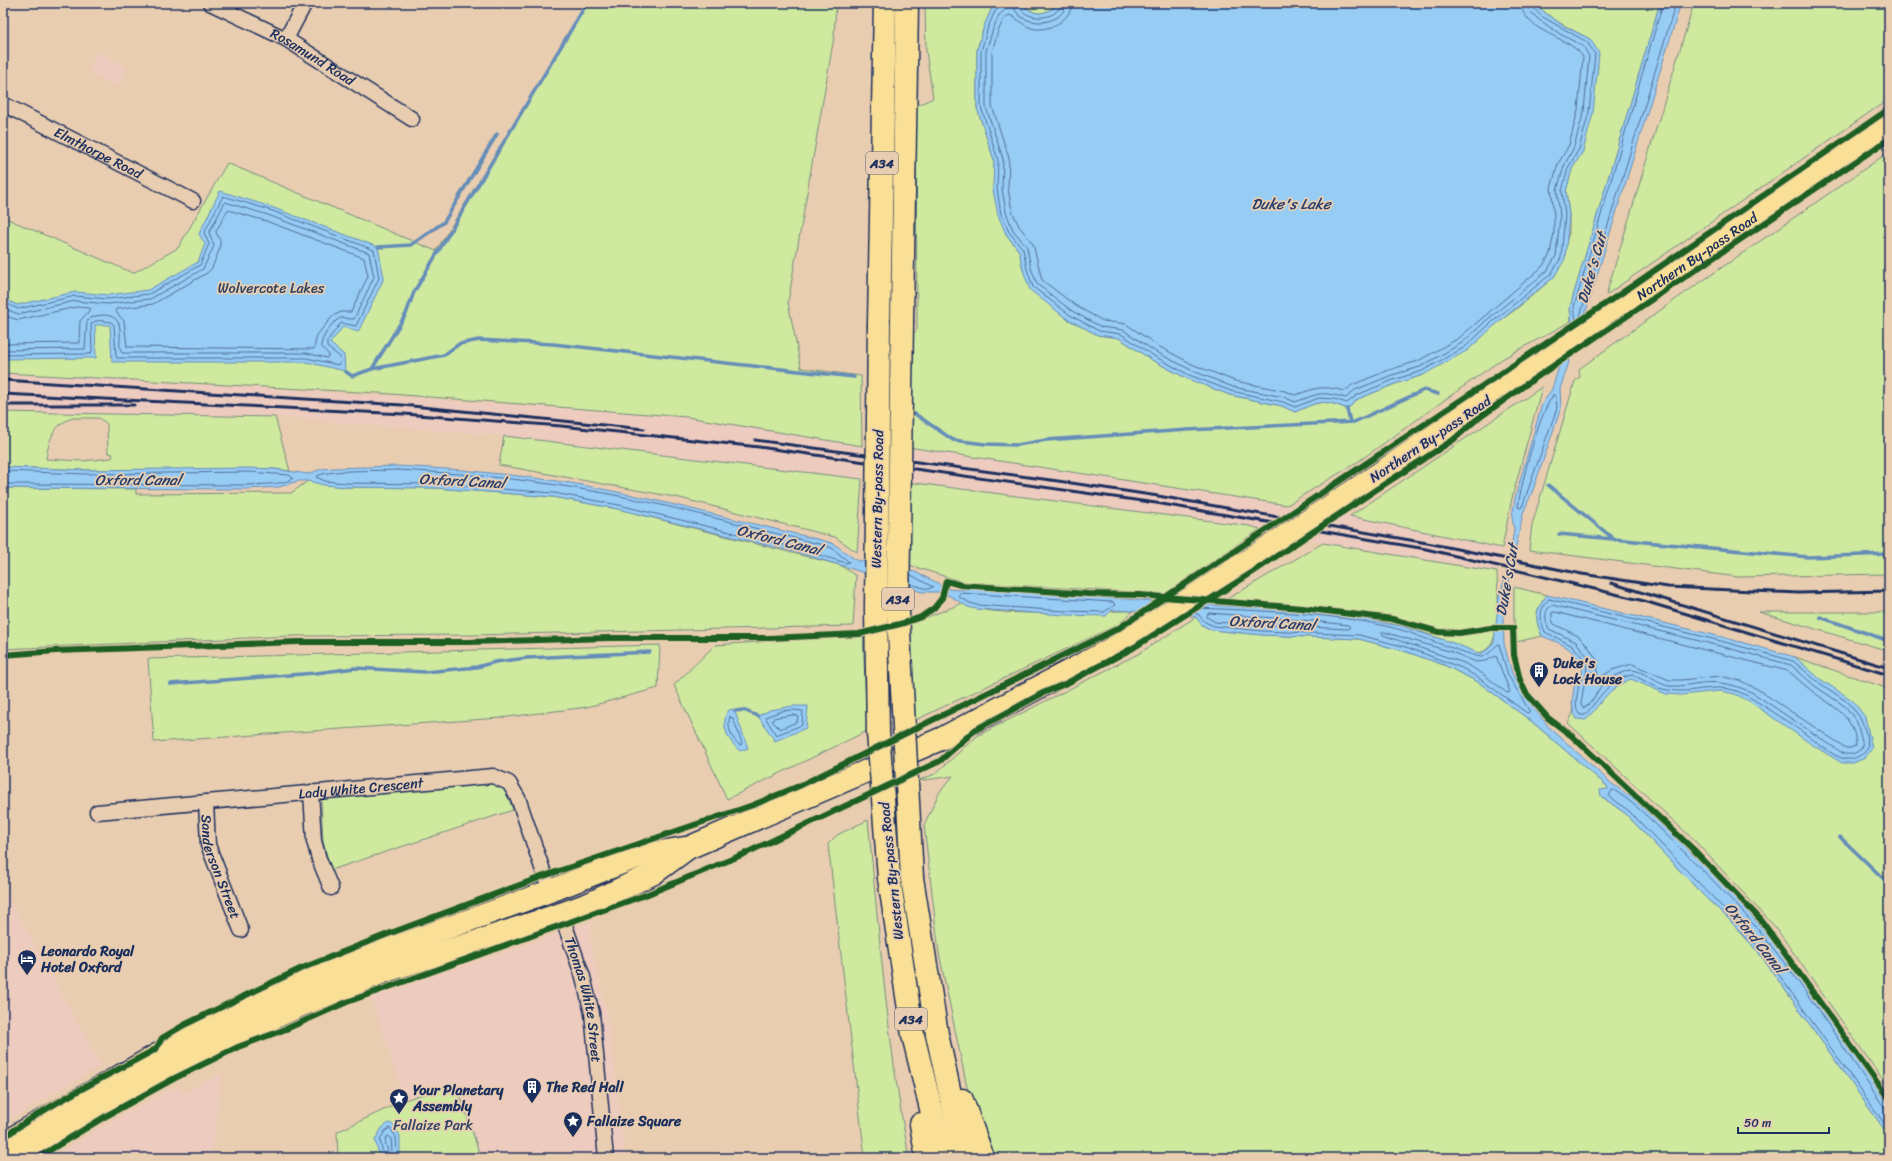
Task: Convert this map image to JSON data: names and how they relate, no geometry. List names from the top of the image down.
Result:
{
  "streets": {
    "highway": ["A34", "Northern By-pass Road", "Western By-pass Road"],
    "street": [
      "Rosamund Road",
      "Elmthorpe Road",
      "Lady White Crescent",
      "Sanderson Street",
      "Thomas White Street"
    ]
  },
  "crossings": [
    ["Lady White Crescent", "Sanderson Street"]
  ],
  "water": ["Duke's Lake", "Duke's Cut", "Oxford Canal"],
  "parks": ["Wolvercote Lakes", "Fallaize Park"],
  "places": {
    "building": ["Duke's Lock House", "The Red Hall"],
    "hotel": ["Leonardo Royal Hotel Oxford"],
    "place": ["Your Planetary Assembly", "Fallaize Square"]
  },
  "scale_bar": "50 m"
}
